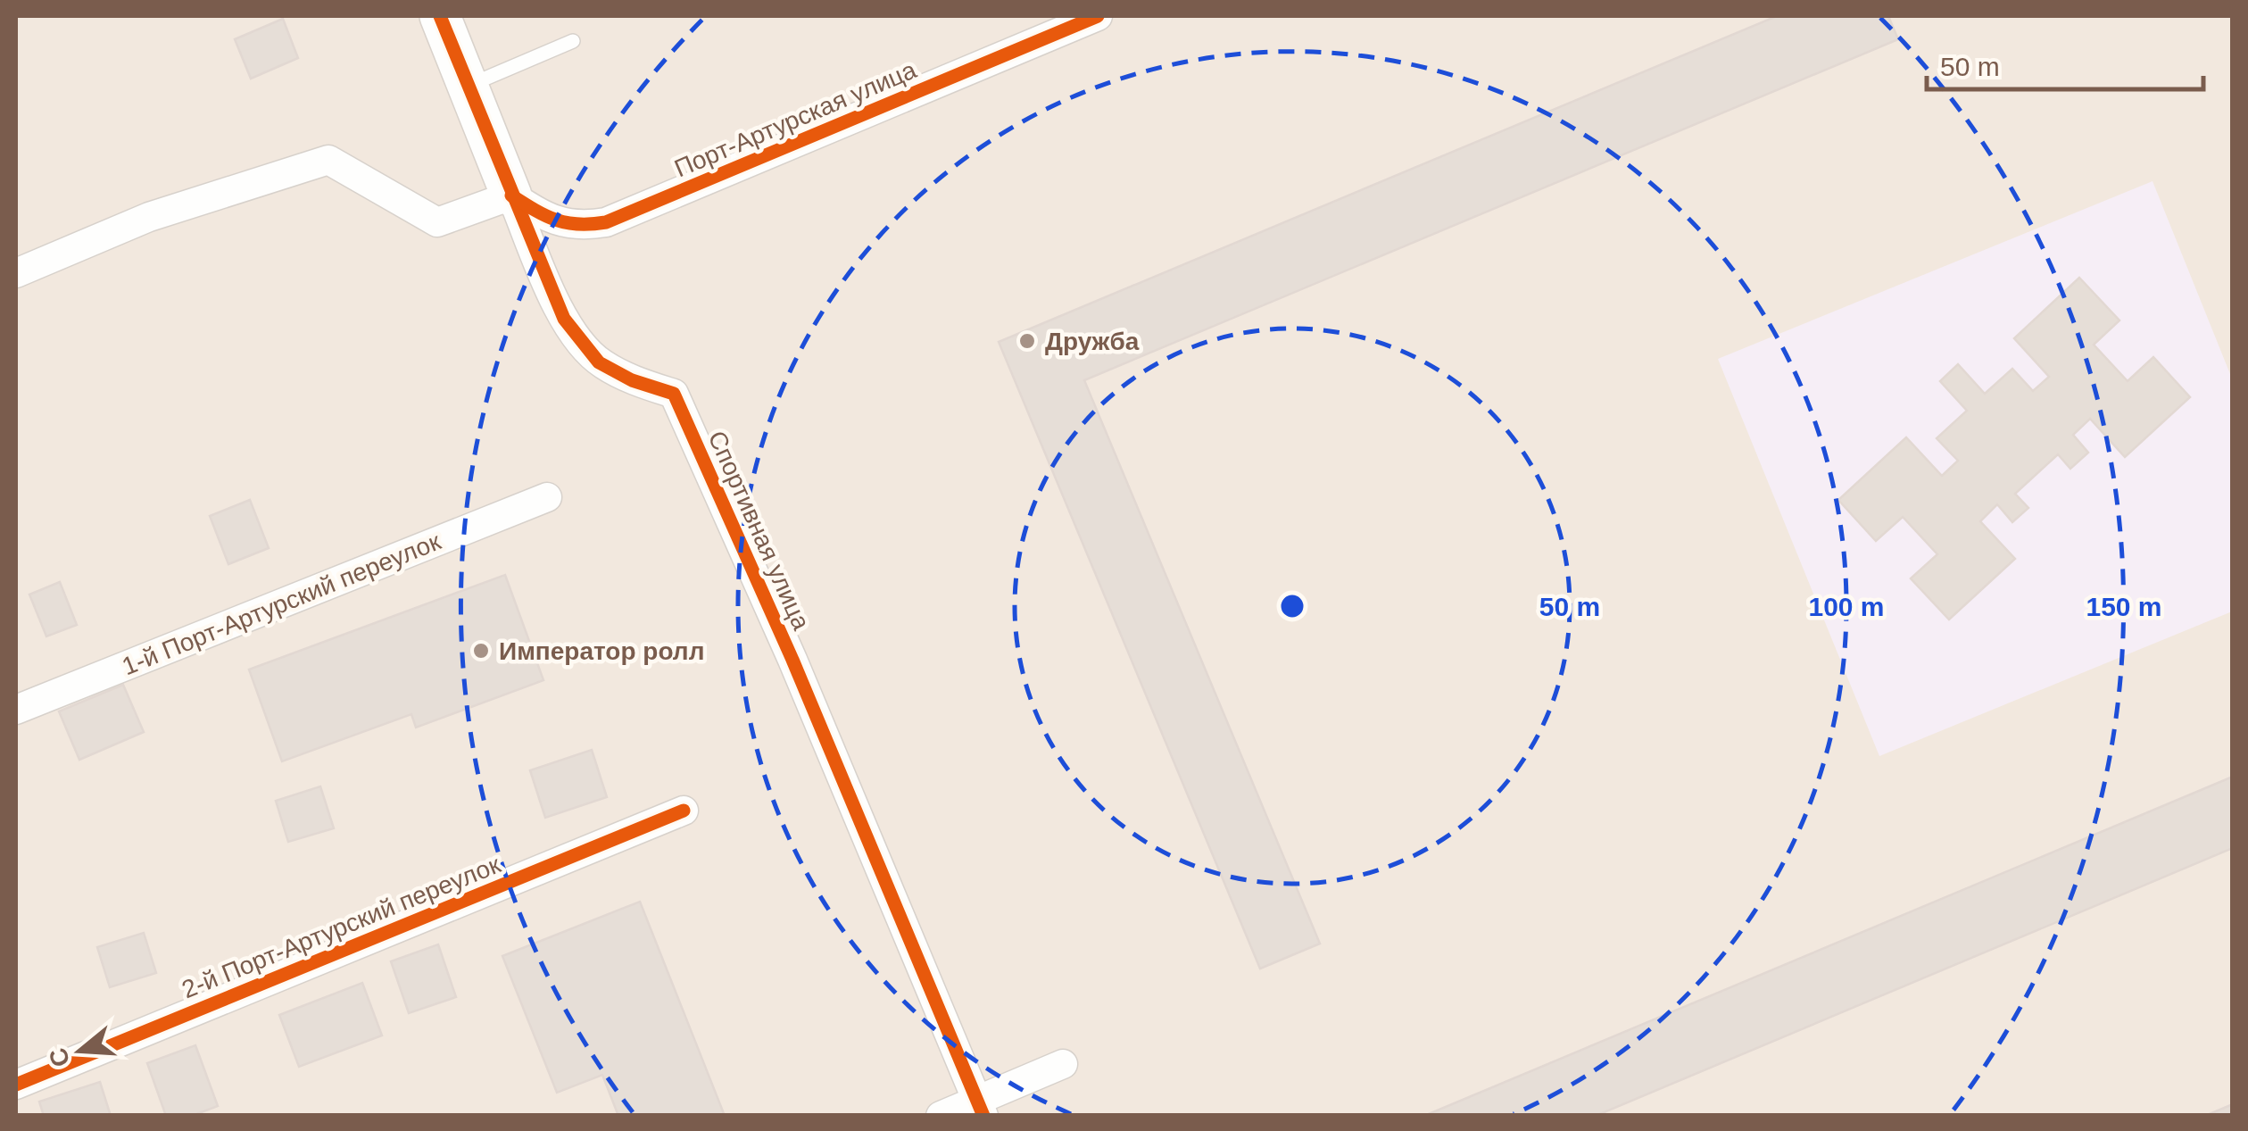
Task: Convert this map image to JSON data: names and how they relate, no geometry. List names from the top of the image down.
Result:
{
  "streets": {
    "street": [
      "Порт-Артурская улица",
      "Спортивная улица",
      "1-й Порт-Артурский переулок",
      "2-й Порт-Артурский переулок"
    ]
  },
  "crossings": [
    ["Порт-Артурская улица", "Спортивная улица"]
  ],
  "places": ["Дружба", "Император ролл"],
  "scale_bar": "50 m",
  "north": "left",
  "rings": ["50 m", "100 m", "150 m"]
}
